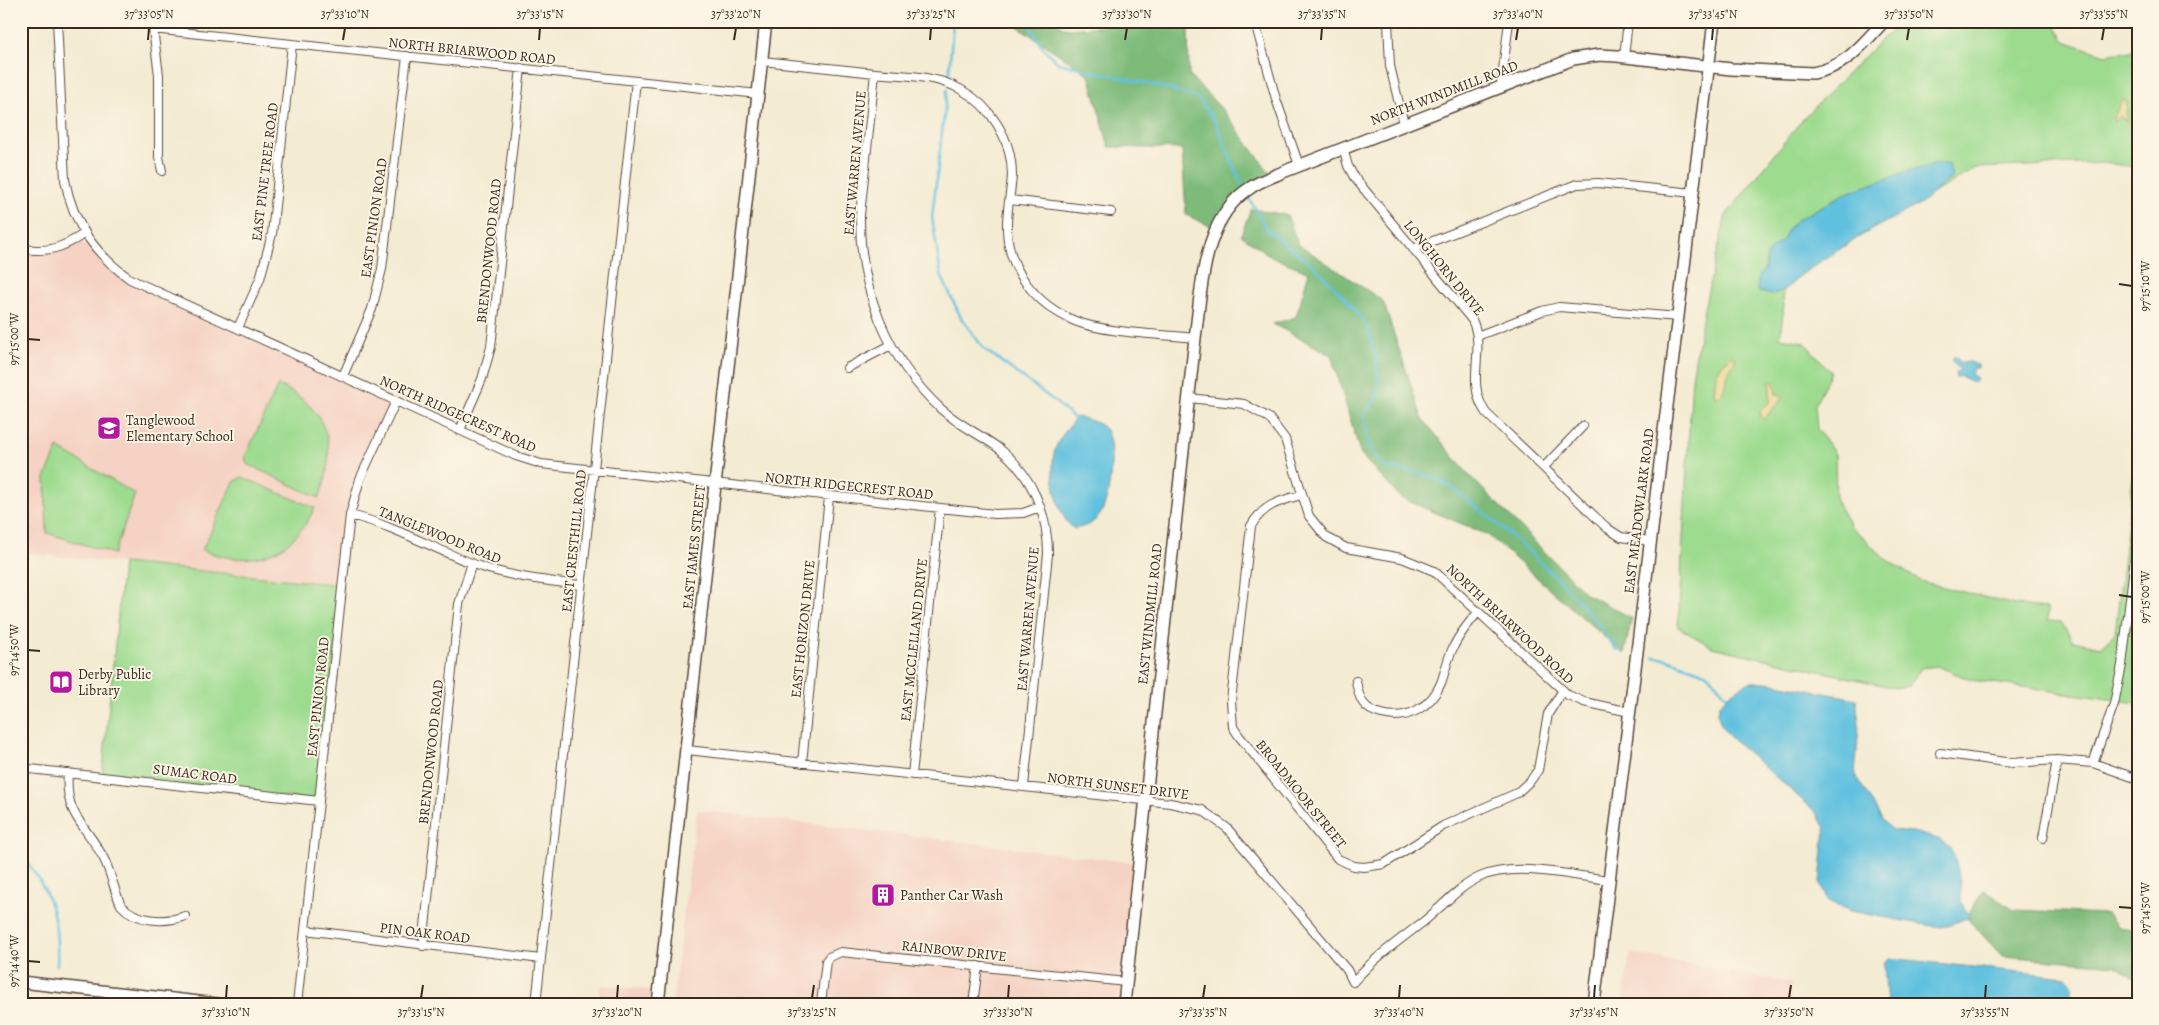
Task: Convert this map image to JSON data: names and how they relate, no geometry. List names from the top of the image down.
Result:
{
  "streets": {
    "street": [
      "NORTH BRIARWOOD ROAD",
      "NORTH WINDMILL ROAD",
      "EAST WARREN AVENUE",
      "EAST PINE TREE ROAD",
      "EAST PINION ROAD",
      "BRENDONWOOD ROAD",
      "LONGHORN DRIVE",
      "NORTH RIDGECREST ROAD",
      "EAST MEADOWLARK ROAD",
      "TANGLEWOOD ROAD",
      "EAST CRESTHILL ROAD",
      "EAST JAMES STREET",
      "EAST WINDMILL ROAD",
      "EAST HORIZON DRIVE",
      "EAST MCCLELLAND DRIVE",
      "SUMAC ROAD",
      "NORTH SUNSET DRIVE",
      "BROADMOOR STREET",
      "PIN OAK ROAD",
      "RAINBOW DRIVE"
    ]
  },
  "crossings": [
    ["NORTH BRIARWOOD ROAD", "EAST PINE TREE ROAD"],
    ["NORTH BRIARWOOD ROAD", "EAST PINION ROAD"],
    ["NORTH BRIARWOOD ROAD", "BRENDONWOOD ROAD"],
    ["NORTH BRIARWOOD ROAD", "EAST MEADOWLARK ROAD"],
    ["NORTH BRIARWOOD ROAD", "EAST CRESTHILL ROAD"],
    ["NORTH BRIARWOOD ROAD", "EAST JAMES STREET"],
    ["NORTH BRIARWOOD ROAD", "EAST WINDMILL ROAD"],
    ["NORTH BRIARWOOD ROAD", "BROADMOOR STREET"],
    ["NORTH WINDMILL ROAD", "LONGHORN DRIVE"],
    ["NORTH WINDMILL ROAD", "EAST MEADOWLARK ROAD"],
    ["NORTH WINDMILL ROAD", "EAST WINDMILL ROAD"],
    ["EAST WARREN AVENUE", "NORTH RIDGECREST ROAD"],
    ["EAST WARREN AVENUE", "NORTH SUNSET DRIVE"],
    ["EAST PINE TREE ROAD", "NORTH RIDGECREST ROAD"],
    ["EAST PINION ROAD", "NORTH RIDGECREST ROAD"],
    ["EAST PINION ROAD", "TANGLEWOOD ROAD"],
    ["EAST PINION ROAD", "SUMAC ROAD"],
    ["EAST PINION ROAD", "PIN OAK ROAD"],
    ["BRENDONWOOD ROAD", "NORTH RIDGECREST ROAD"],
    ["BRENDONWOOD ROAD", "TANGLEWOOD ROAD"],
    ["BRENDONWOOD ROAD", "PIN OAK ROAD"],
    ["LONGHORN DRIVE", "EAST MEADOWLARK ROAD"],
    ["NORTH RIDGECREST ROAD", "EAST CRESTHILL ROAD"],
    ["NORTH RIDGECREST ROAD", "EAST JAMES STREET"],
    ["NORTH RIDGECREST ROAD", "EAST HORIZON DRIVE"],
    ["NORTH RIDGECREST ROAD", "EAST MCCLELLAND DRIVE"],
    ["EAST MEADOWLARK ROAD", "NORTH SUNSET DRIVE"],
    ["TANGLEWOOD ROAD", "EAST CRESTHILL ROAD"],
    ["EAST CRESTHILL ROAD", "PIN OAK ROAD"],
    ["EAST JAMES STREET", "NORTH SUNSET DRIVE"],
    ["EAST WINDMILL ROAD", "NORTH SUNSET DRIVE"],
    ["EAST WINDMILL ROAD", "RAINBOW DRIVE"],
    ["EAST HORIZON DRIVE", "NORTH SUNSET DRIVE"],
    ["EAST MCCLELLAND DRIVE", "NORTH SUNSET DRIVE"]
  ],
  "places": {
    "school or university": ["Tanglewood Elementary School"],
    "library": ["Derby Public Library"],
    "building": ["Panther Car Wash"]
  },
  "coordinates": [
    "37°33'05\"N",
    "37°33'10\"N",
    "37°33'15\"N",
    "37°33'20\"N",
    "37°33'25\"N",
    "37°33'30\"N",
    "37°33'35\"N",
    "37°33'40\"N",
    "37°33'45\"N",
    "37°33'50\"N",
    "37°33'55\"N",
    "97°15'10\"W",
    "97°15'00\"W",
    "97°14'50\"W",
    "97°14'40\"W"
  ]
}
